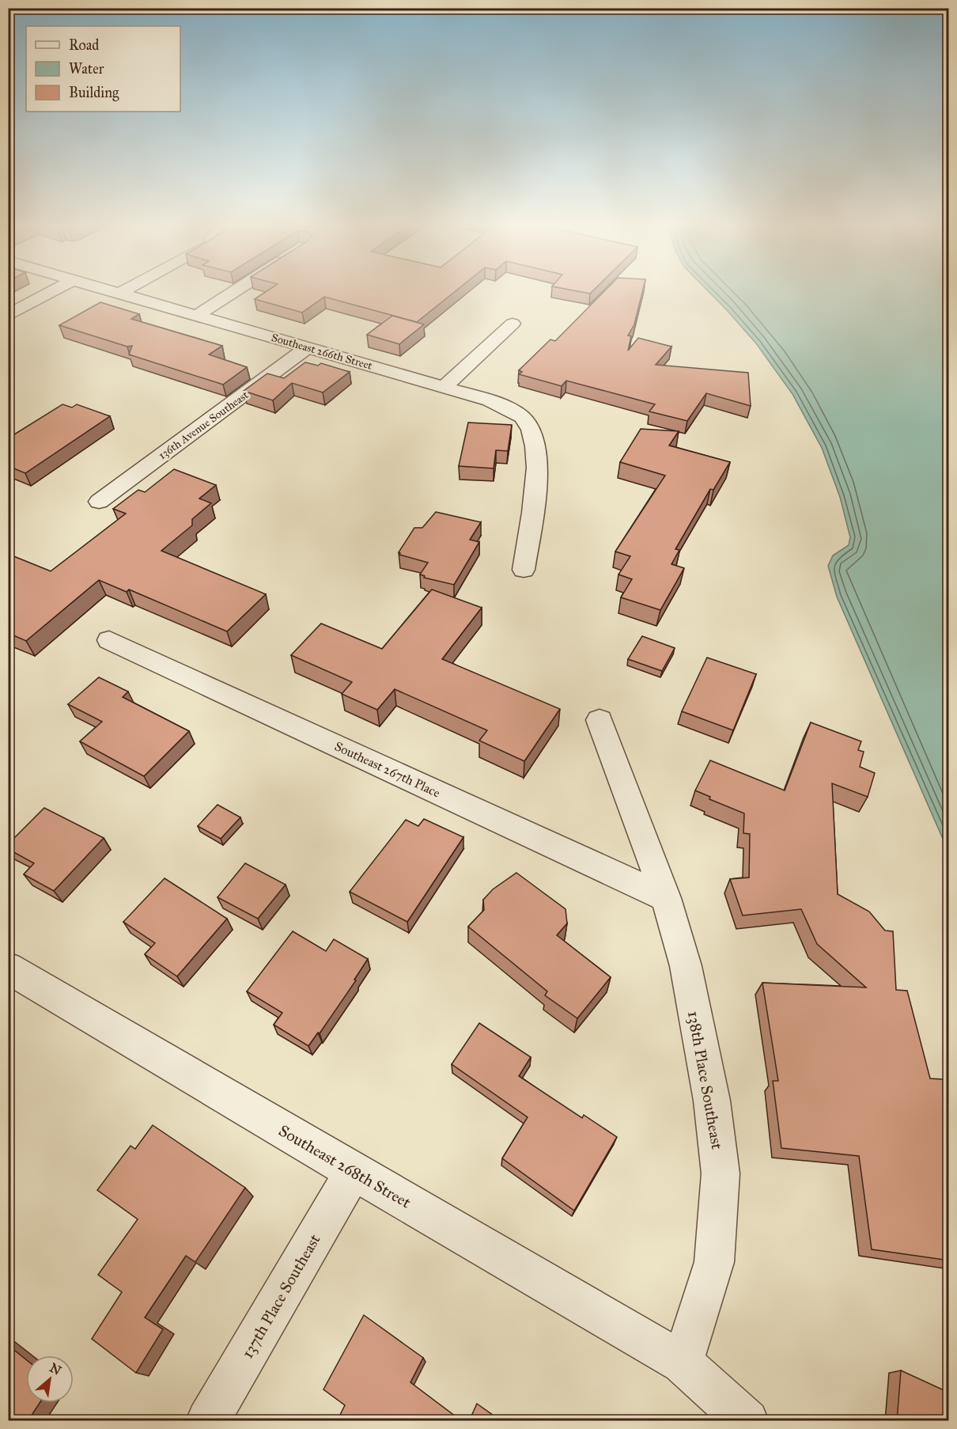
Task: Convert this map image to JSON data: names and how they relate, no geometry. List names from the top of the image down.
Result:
{
  "streets": {
    "street": [
      "Southeast 266th Street",
      "136th Avenue Southeast",
      "Southeast 267th Place",
      "138th Place Southeast",
      "Southeast 268th Street",
      "137th Place Southeast"
    ]
  },
  "crossings": [
    ["Southeast 266th Street", "136th Avenue Southeast"],
    ["Southeast 267th Place", "138th Place Southeast"],
    ["138th Place Southeast", "Southeast 268th Street"],
    ["Southeast 268th Street", "137th Place Southeast"]
  ],
  "legend": ["Road", "Water", "Building"],
  "north": "top right"
}
